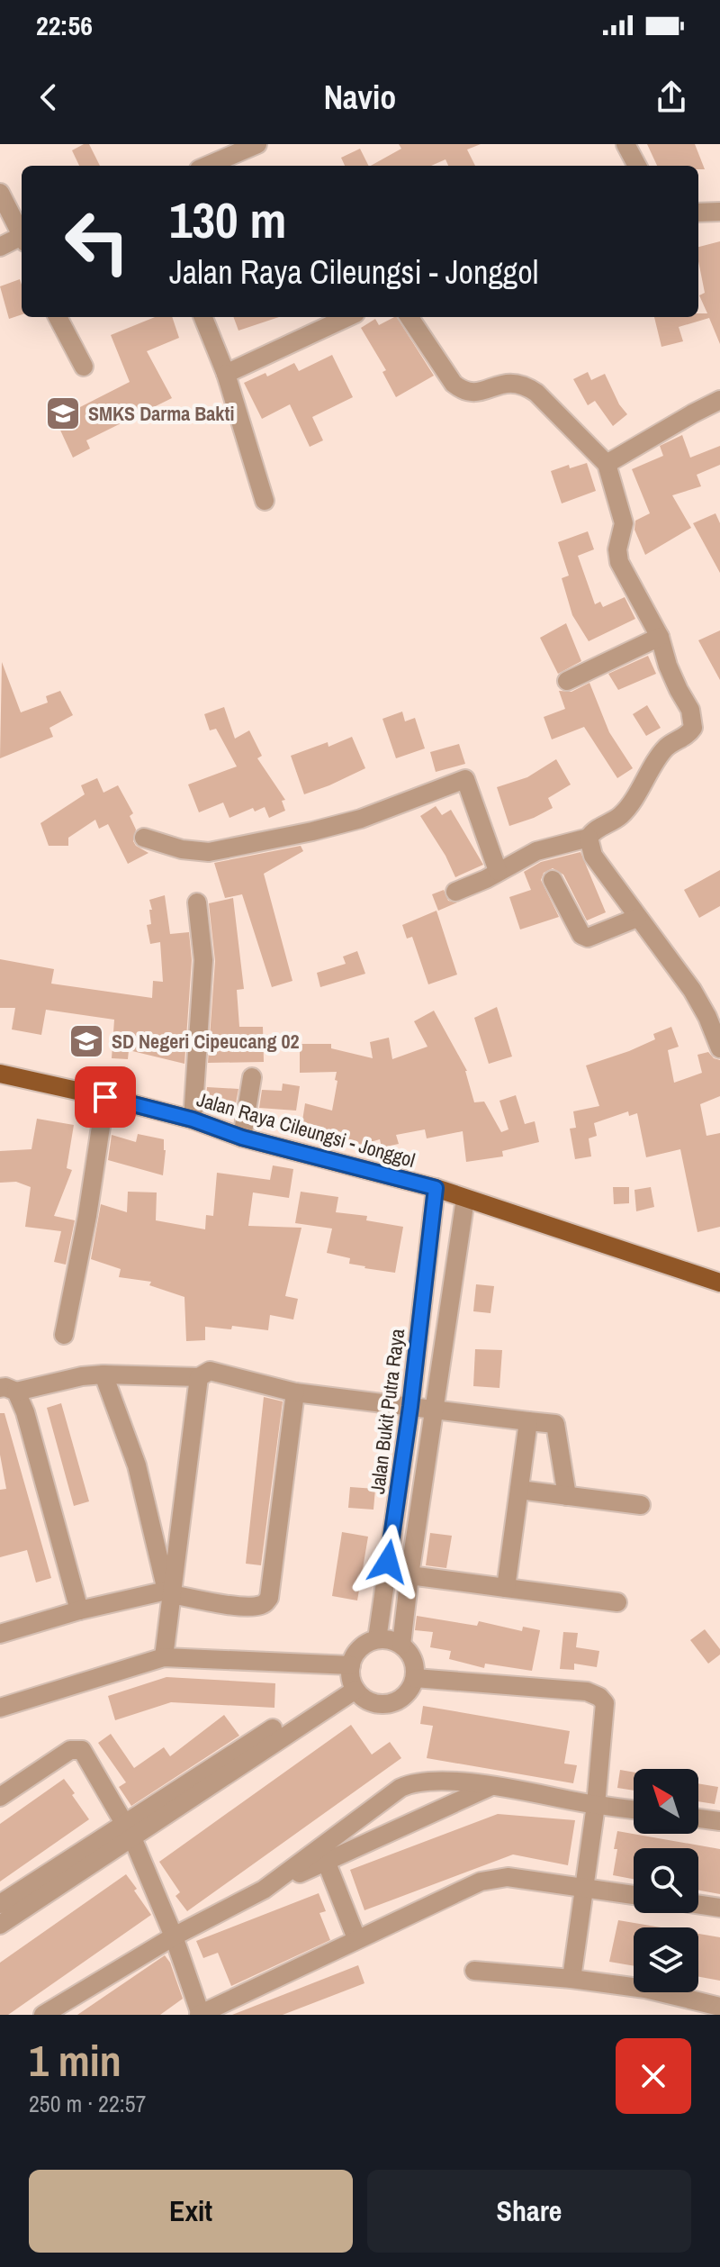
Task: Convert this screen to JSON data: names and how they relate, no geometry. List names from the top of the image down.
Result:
{
  "streets": {
    "main road": ["Jalan Raya Cileungsi - Jonggol"],
    "street": ["Jalan Bukit Putra Raya"]
  },
  "crossings": [
    ["Jalan Raya Cileungsi - Jonggol", "Jalan Bukit Putra Raya"]
  ],
  "places": {
    "school or university": ["SMKS Darma Bakti", "SD Negeri Cipeucang 02"]
  },
  "north": "top left",
  "page": {
    "status": "22:56",
    "header": "Navio",
    "turn": ["130 m", "Jalan Raya Cileungsi - Jonggol"],
    "heading": ["1 min", "250 m · 22:57"],
    "buttons": ["Exit", "Share"]
  }
}
